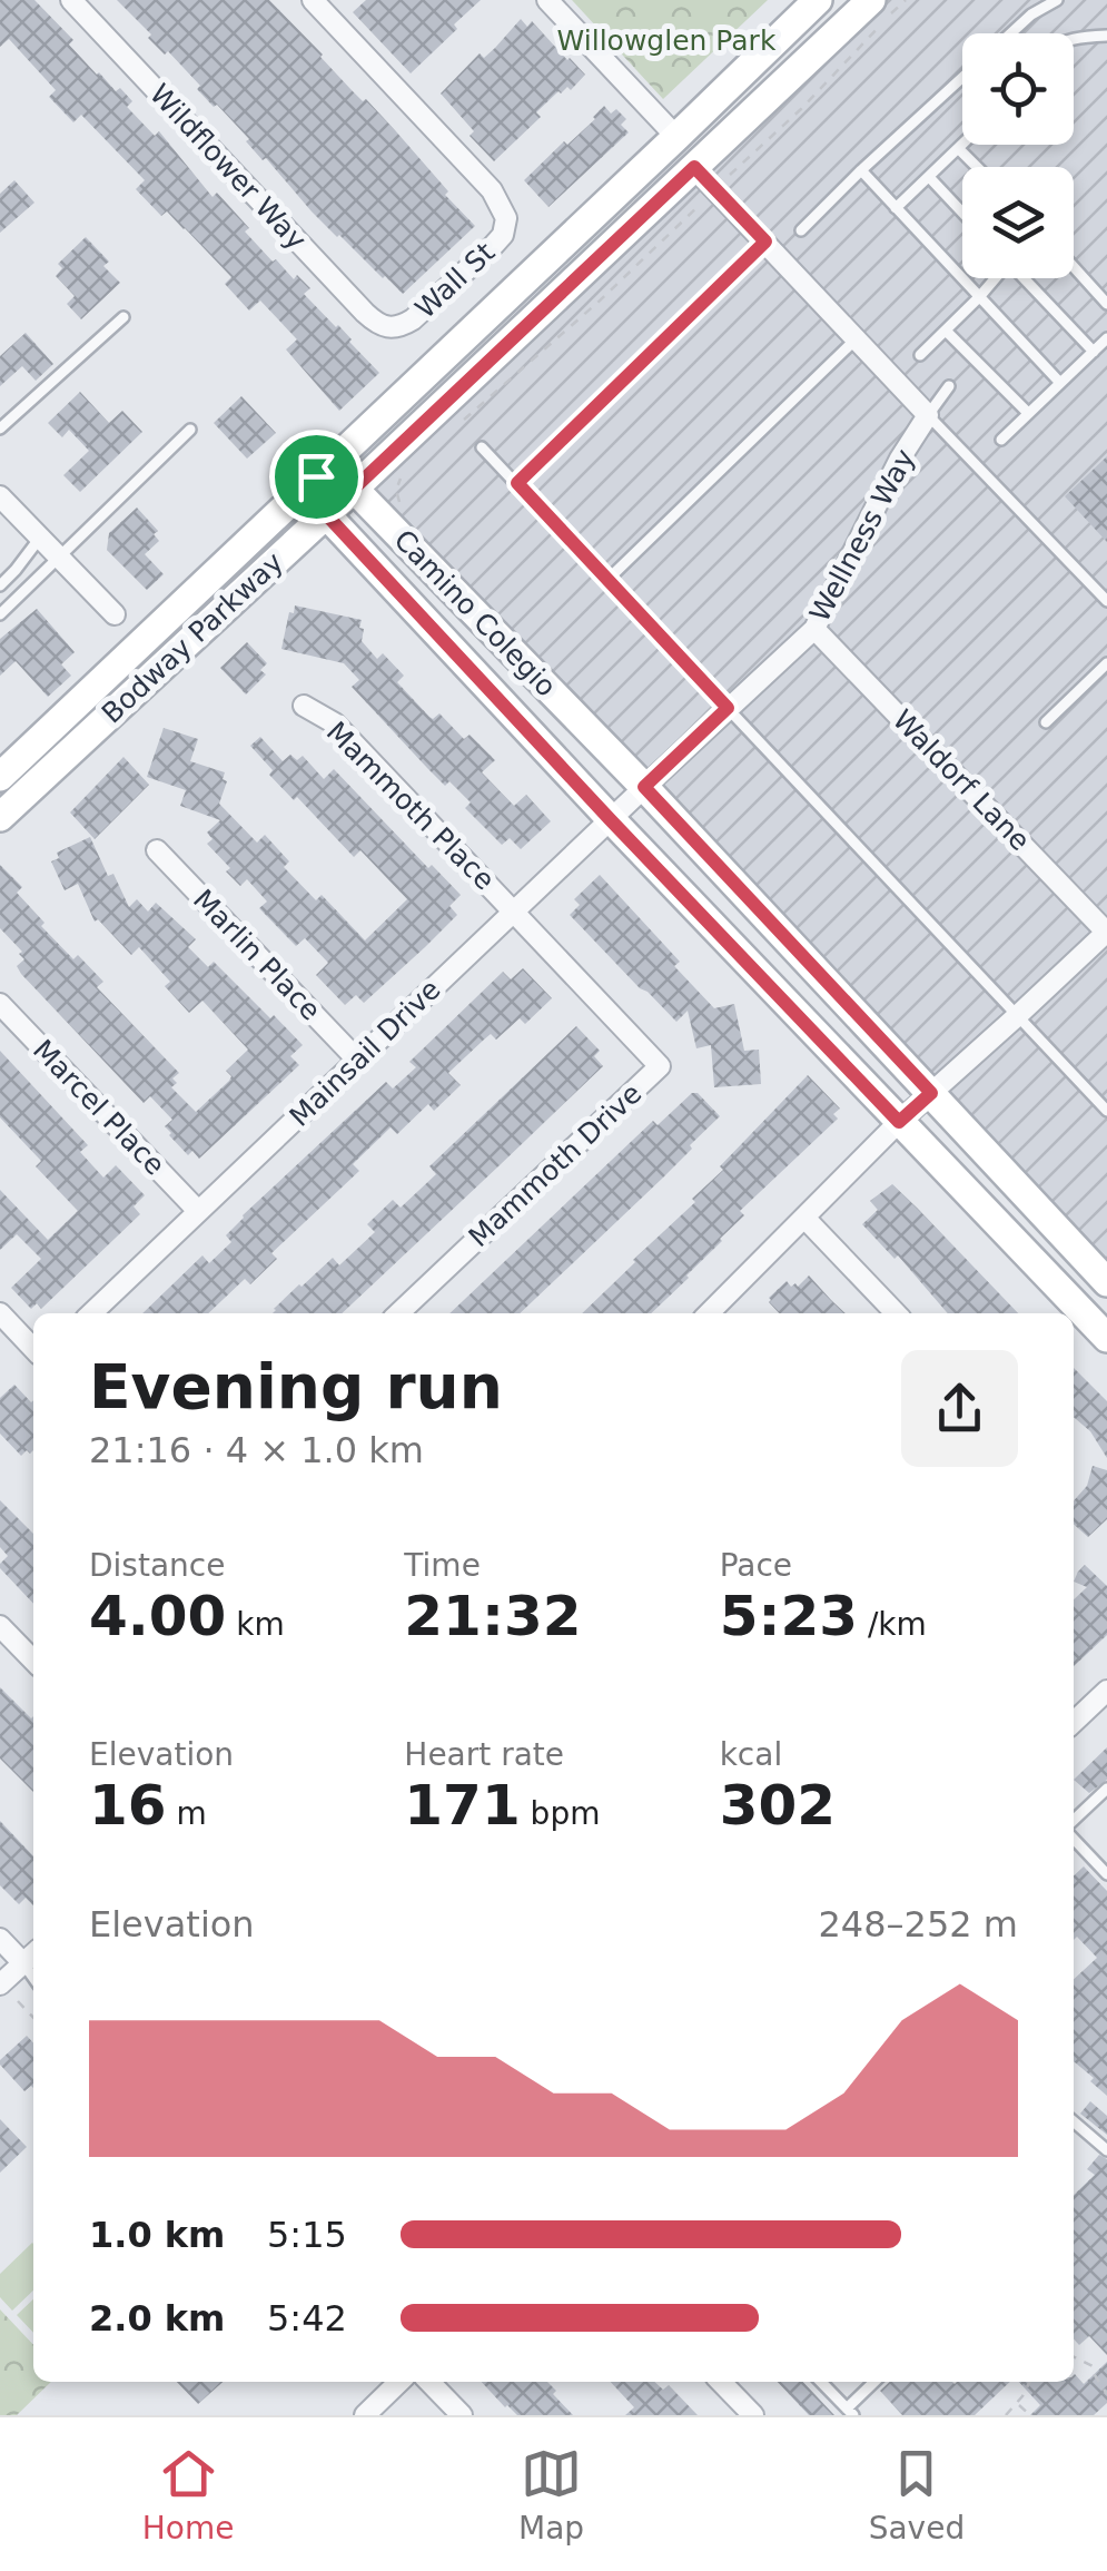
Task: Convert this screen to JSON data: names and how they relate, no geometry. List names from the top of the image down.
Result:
{
  "streets": {
    "street": [
      "Wildflower Way",
      "Wall St",
      "Wellness Way",
      "Camino Colegio",
      "Bodway Parkway",
      "Waldorf Lane",
      "Mammoth Place",
      "Marlin Place",
      "Mainsail Drive",
      "Marcel Place",
      "Mammoth Drive"
    ]
  },
  "crossings": [
    ["Wildflower Way", "Wall St"],
    ["Wellness Way", "Camino Colegio"],
    ["Wellness Way", "Waldorf Lane"],
    ["Wellness Way", "Mainsail Drive"],
    ["Camino Colegio", "Bodway Parkway"],
    ["Camino Colegio", "Mainsail Drive"],
    ["Mammoth Place", "Mainsail Drive"],
    ["Mammoth Place", "Mammoth Drive"],
    ["Marlin Place", "Mainsail Drive"],
    ["Mainsail Drive", "Marcel Place"],
    ["Mainsail Drive", "Mammoth Drive"]
  ],
  "parks": ["Willowglen Park"],
  "page": {
    "heading": ["Evening run", "21:16 · 4 × 1.0 km"],
    "stats": [
      ["Distance", "4.00 km"],
      ["Time", "21:32"],
      ["Pace", "5:23 /km"],
      ["Elevation", "16 m"],
      ["Heart rate", "171 bpm"],
      ["kcal", "302"]
    ],
    "chart": ["Elevation", "248–252 m"],
    "list": [
      {
        "name": "1.0 km",
        "note": "5:15"
      },
      {
        "name": "2.0 km",
        "note": "5:42"
      }
    ],
    "tabs": ["Home", "Map", "Saved"]
  }
}
